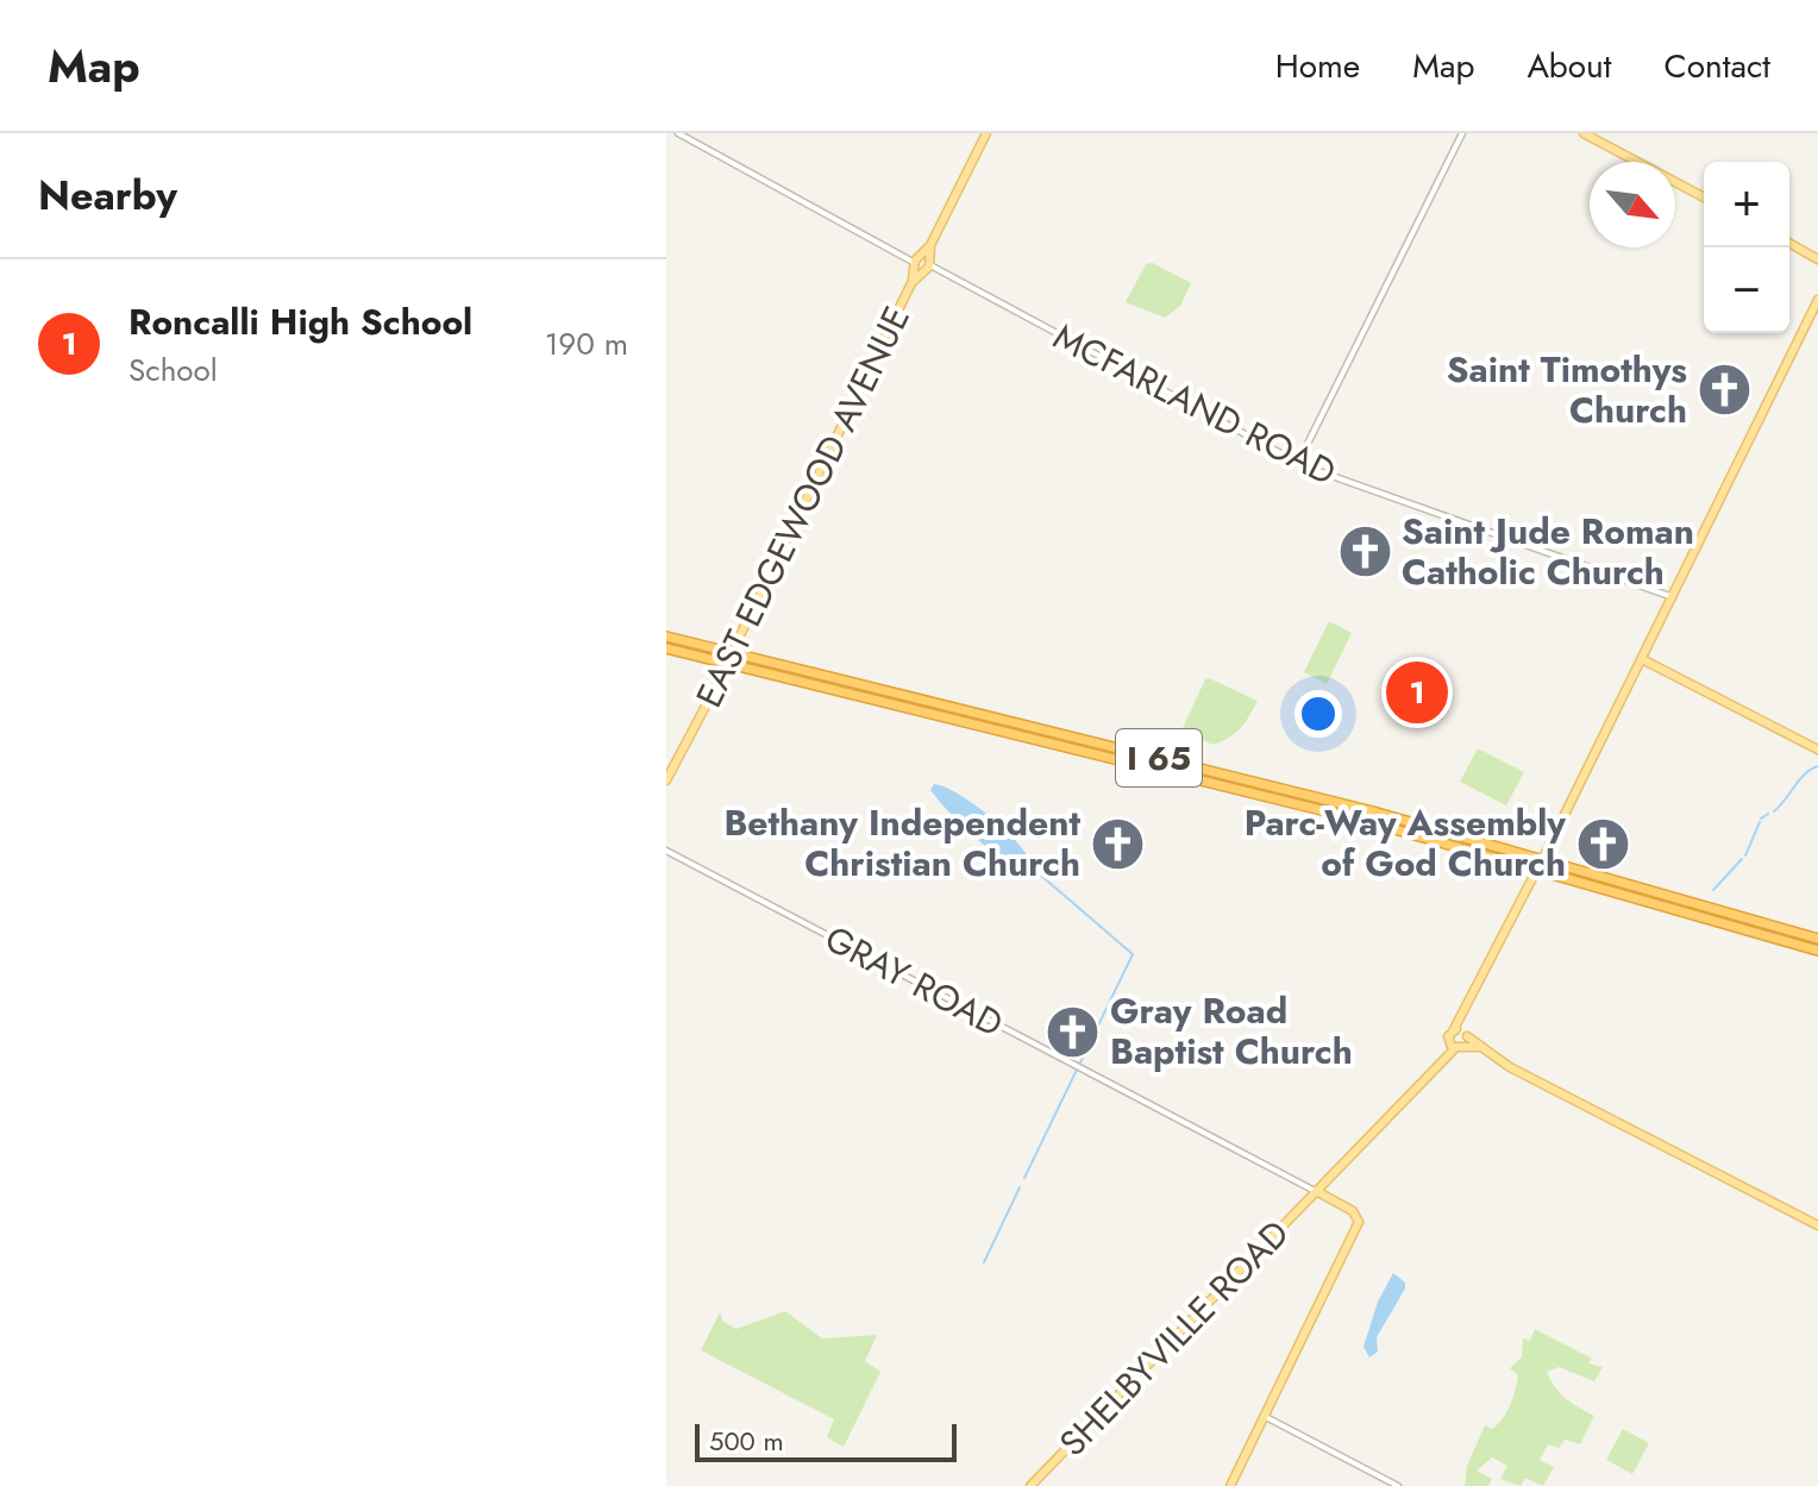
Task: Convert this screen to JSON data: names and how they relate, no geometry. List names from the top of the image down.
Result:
{
  "streets": {
    "highway": ["I 65"],
    "main road": ["EAST EDGEWOOD AVENUE", "GRAY ROAD", "SHELBYVILLE ROAD"],
    "street": ["MCFARLAND ROAD"]
  },
  "crossings": [
    ["MCFARLAND ROAD", "EAST EDGEWOOD AVENUE"],
    ["MCFARLAND ROAD", "SHELBYVILLE ROAD"],
    ["GRAY ROAD", "SHELBYVILLE ROAD"]
  ],
  "places": {
    "church": [
      "Saint Timothys Church",
      "Saint Jude Roman Catholic Church",
      "Bethany Independent Christian Church",
      "Parc-Way Assembly of God Church",
      "Gray Road Baptist Church"
    ]
  },
  "scale_bar": "500 m",
  "north": "bottom right",
  "page": {
    "header": "Map",
    "nav": [
      "Home",
      "Map",
      "About",
      "Contact"
    ],
    "heading": "Nearby",
    "map_buttons": ["+", "−"],
    "list": [
      {
        "mark": "1",
        "name": "Roncalli High School",
        "note": "School",
        "value": "190 m"
      }
    ],
    "pins": "1",
    "scale": "500 m"
  }
}
